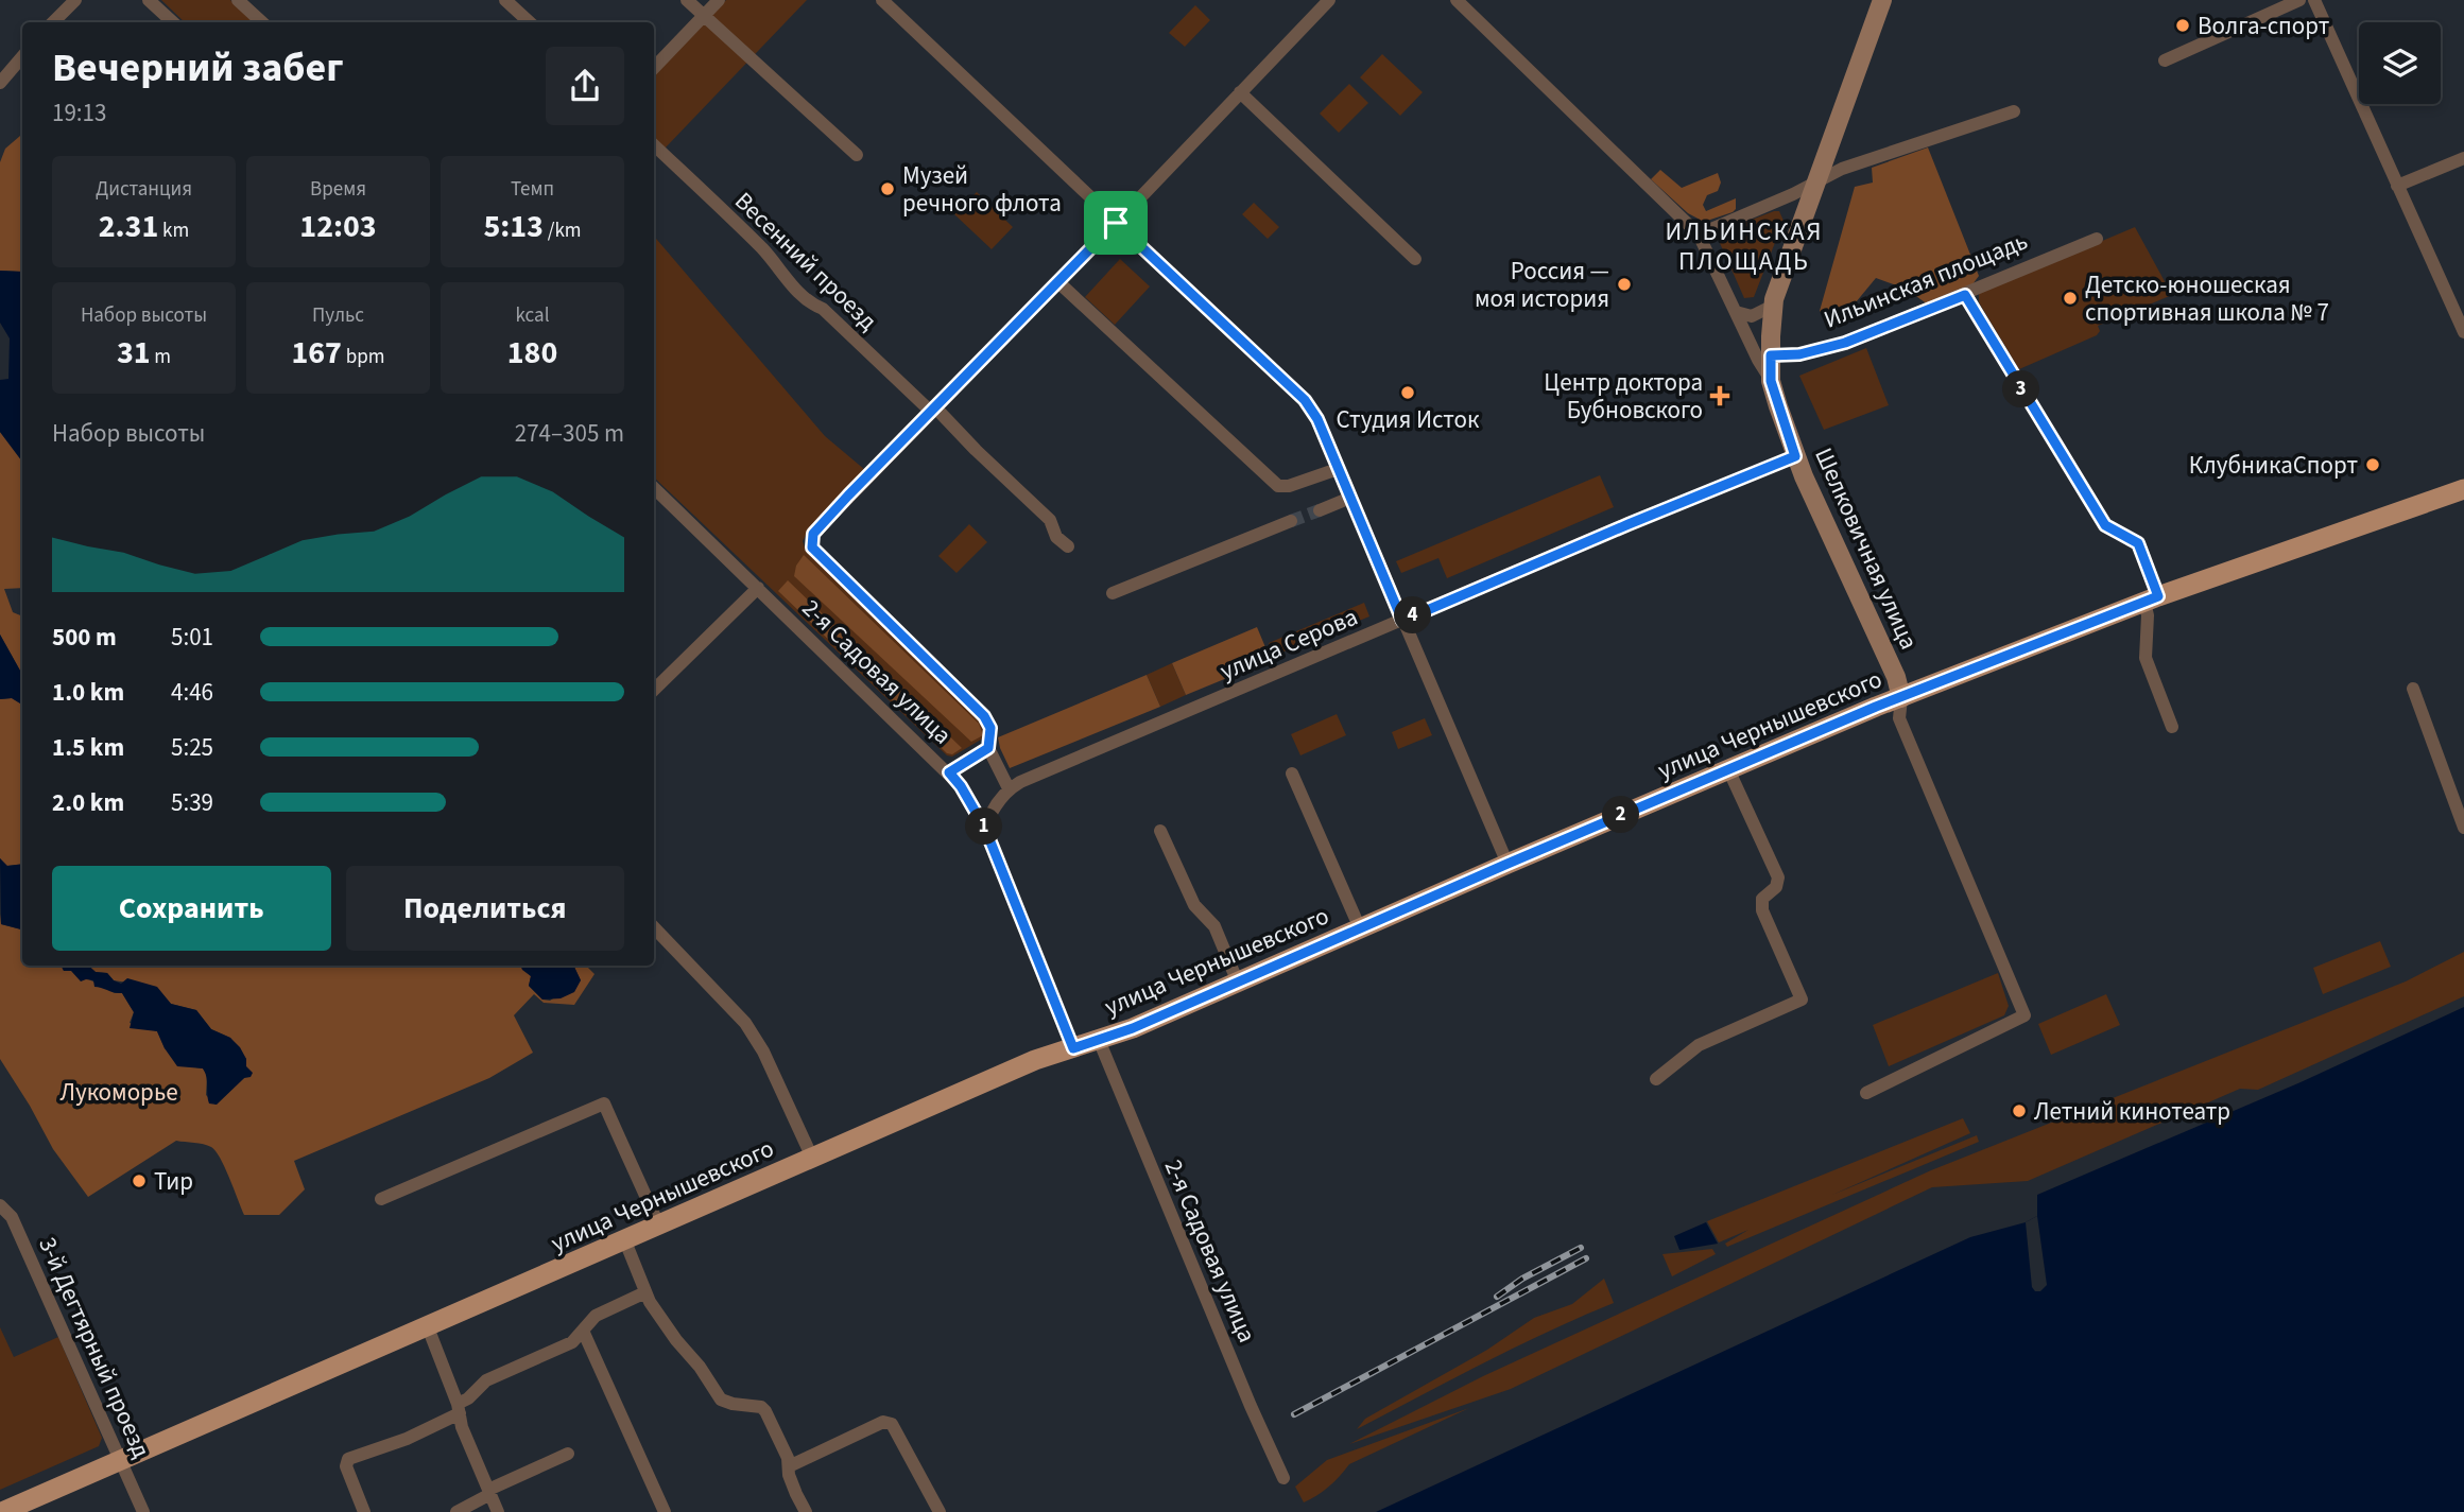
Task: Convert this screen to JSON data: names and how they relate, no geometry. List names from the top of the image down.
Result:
{
  "streets": {
    "main road": ["улица Чернышевского"],
    "street": [
      "Весенний проезд",
      "Ильинская площадь",
      "Шелковичная улица",
      "улица Серова",
      "2-я Садовая улица",
      "3-й Дегтярный проезд"
    ]
  },
  "crossings": [
    ["Весенний проезд", "2-я Садовая улица"],
    ["Шелковичная улица", "улица Серова"],
    ["Шелковичная улица", "улица Чернышевского"],
    ["улица Серова", "2-я Садовая улица"],
    ["2-я Садовая улица", "улица Чернышевского"],
    ["улица Чернышевского", "3-й Дегтярный проезд"]
  ],
  "districts": ["ИЛЬИНСКАЯ ПЛОЩАДЬ"],
  "parks": ["Лукоморье"],
  "places": {
    "other": [
      "Волга-спорт",
      "Музей речного флота",
      "Россия — моя история",
      "Детско-юношеская спортивная школа № 7",
      "Студия Исток",
      "КлубникаСпорт",
      "Летний кинотеатр",
      "Тир"
    ],
    "health": ["Центр доктора Бубновского"]
  },
  "page": {
    "heading": ["Вечерний забег", "19:13"],
    "stats": [
      ["Дистанция", "2.31 km"],
      ["Время", "12:03"],
      ["Темп", "5:13 /km"],
      ["Набор высоты", "31 m"],
      ["Пульс", "167 bpm"],
      ["kcal", "180"]
    ],
    "pins": [
      "3",
      "4",
      "2",
      "1"
    ],
    "chart": ["Набор высоты", "274–305 m"],
    "list": [
      {
        "name": "500 m",
        "note": "5:01"
      },
      {
        "name": "1.0 km",
        "note": "4:46"
      },
      {
        "name": "1.5 km",
        "note": "5:25"
      },
      {
        "name": "2.0 km",
        "note": "5:39"
      }
    ],
    "buttons": ["Сохранить", "Поделиться"]
  }
}
